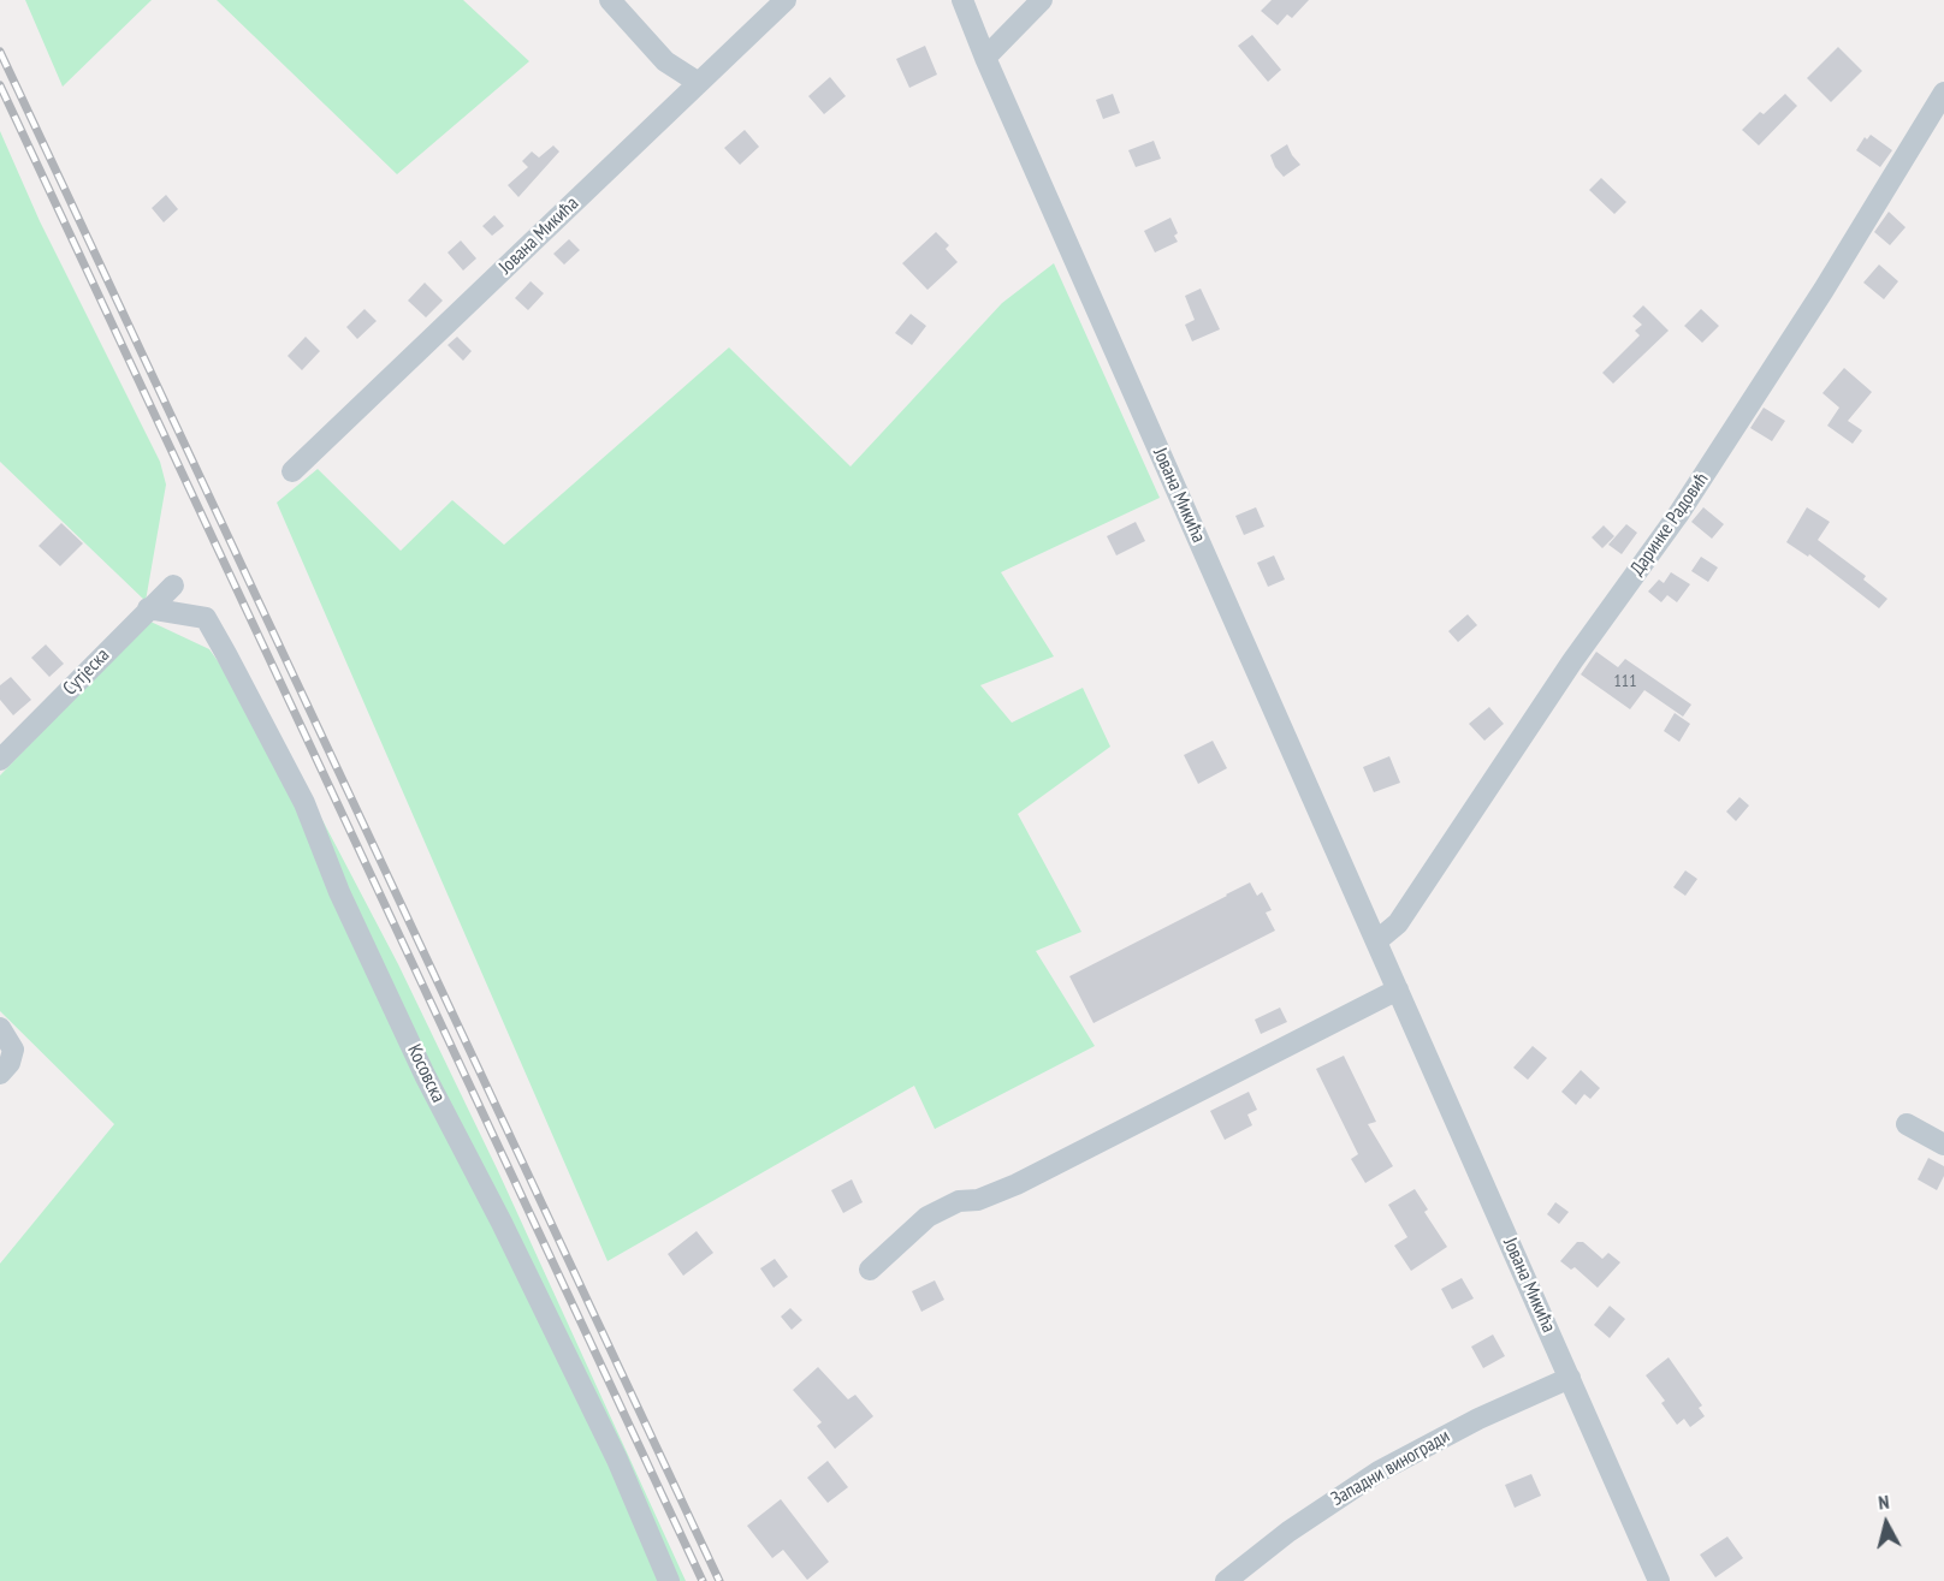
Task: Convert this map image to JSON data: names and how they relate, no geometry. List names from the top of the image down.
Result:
{
  "streets": {
    "street": [
      "Јована Микића",
      "Даринке Радовић",
      "Сутјеска",
      "Косовска",
      "Западни виногради"
    ]
  },
  "crossings": [
    ["Јована Микића", "Даринке Радовић"],
    ["Јована Микића", "Западни виногради"],
    ["Сутјеска", "Косовска"]
  ],
  "house_numbers": ["111"],
  "north": "top"
}
